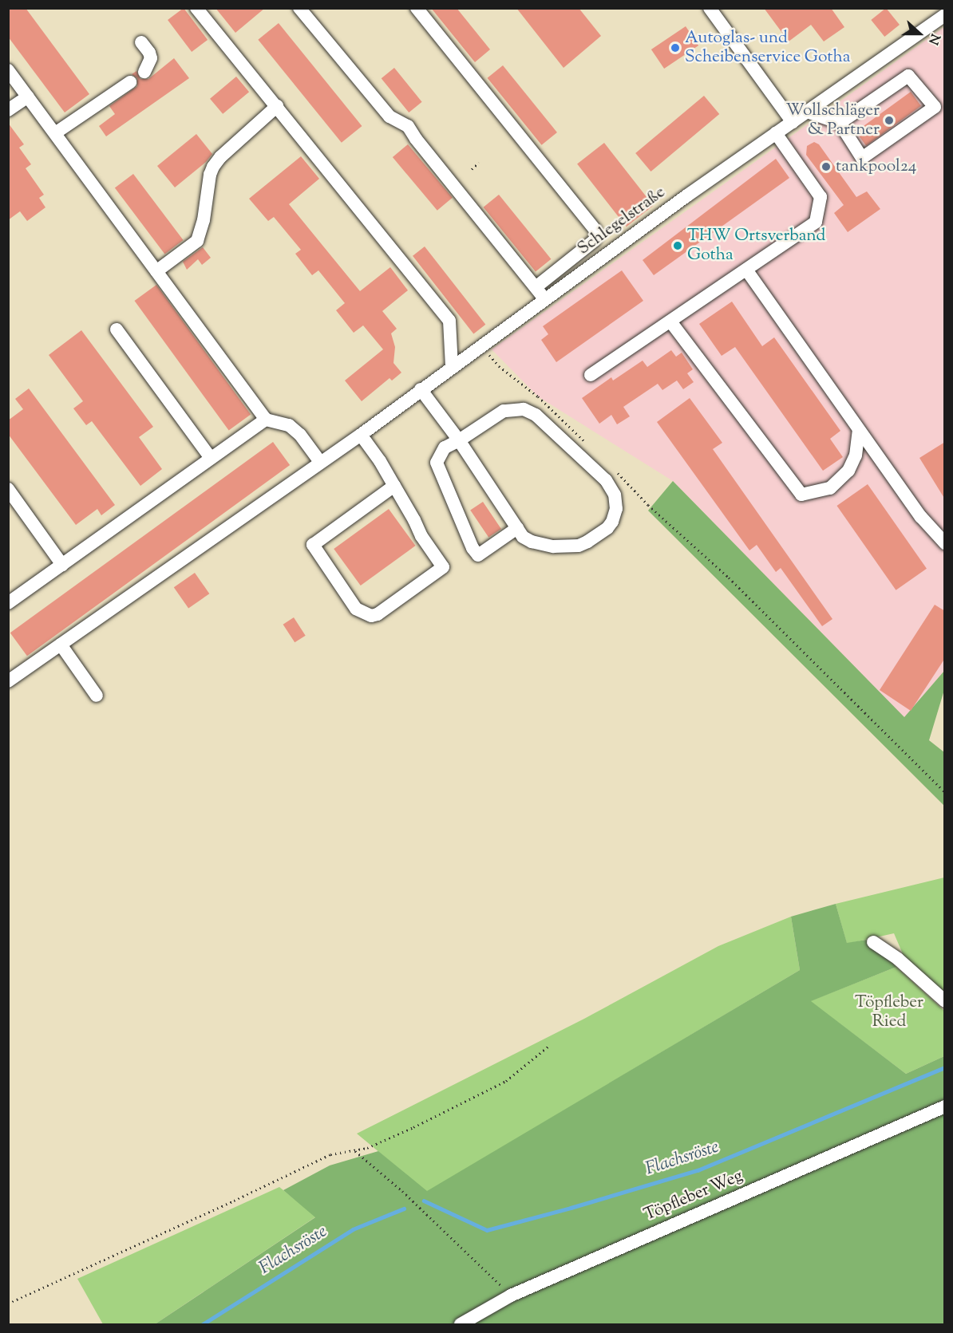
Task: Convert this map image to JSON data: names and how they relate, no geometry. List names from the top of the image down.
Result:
{
  "streets": {
    "street": ["Schlegelstraße", "Töpfleber Weg"]
  },
  "water": ["Flachsröste"],
  "parks": ["Töpfleber Ried"],
  "places": [
    "Autoglas- und Scheibenservice Gotha",
    "Wollschläger & Partner",
    "tankpool24",
    "THW Ortsverband Gotha"
  ],
  "north": "right"
}
